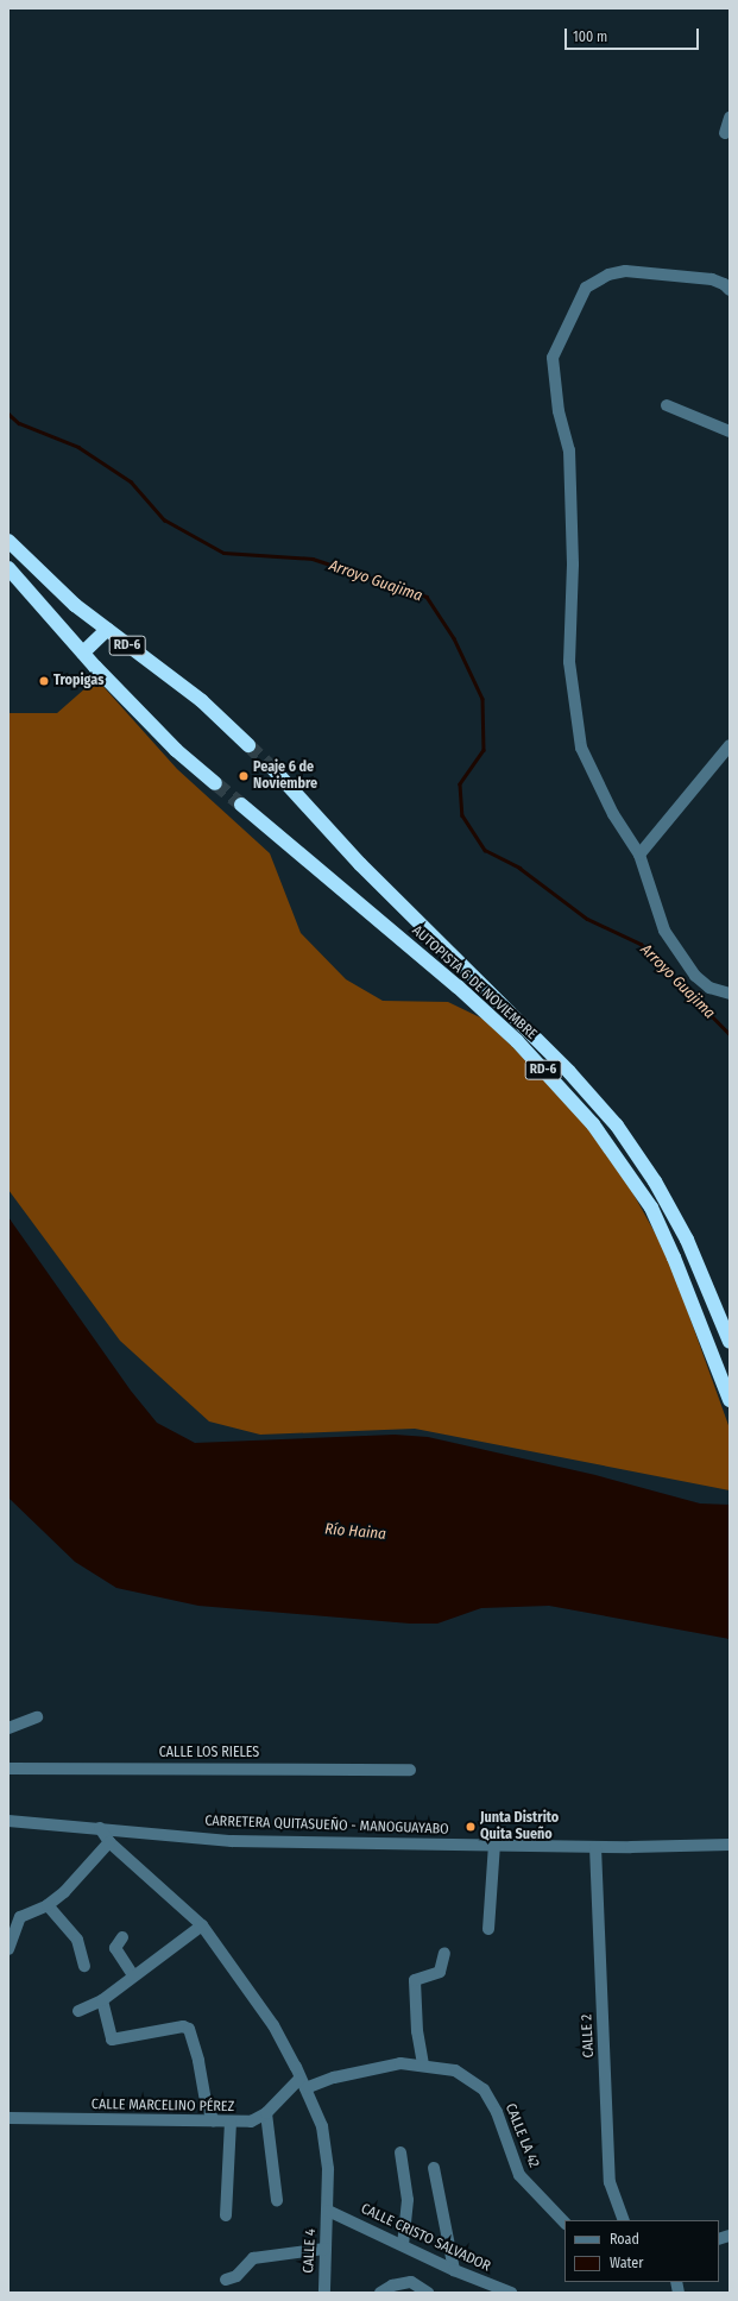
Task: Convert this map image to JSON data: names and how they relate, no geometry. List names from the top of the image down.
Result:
{
  "streets": {
    "highway": ["RD-6", "AUTOPISTA 6 DE NOVIEMBRE"],
    "street": [
      "CALLE LOS RIELES",
      "CARRETERA QUITASUEÑO - MANOGUAYABO",
      "CALLE 2",
      "CALLE MARCELINO PÉREZ",
      "CALLE LA 42",
      "CALLE CRISTO SALVADOR",
      "CALLE 4"
    ]
  },
  "crossings": [
    ["CARRETERA QUITASUEÑO - MANOGUAYABO", "CALLE 2"],
    ["CARRETERA QUITASUEÑO - MANOGUAYABO", "CALLE 4"],
    ["CALLE MARCELINO PÉREZ", "CALLE LA 42"],
    ["CALLE MARCELINO PÉREZ", "CALLE 4"],
    ["CALLE LA 42", "CALLE 4"],
    ["CALLE CRISTO SALVADOR", "CALLE 4"]
  ],
  "water": ["Arroyo Guajima", "Río Haina"],
  "places": ["Tropigas", "Peaje 6 de Noviembre", "Junta Distrito Quita Sueño"],
  "legend": ["Road", "Water"],
  "scale_bar": "100 m"
}
